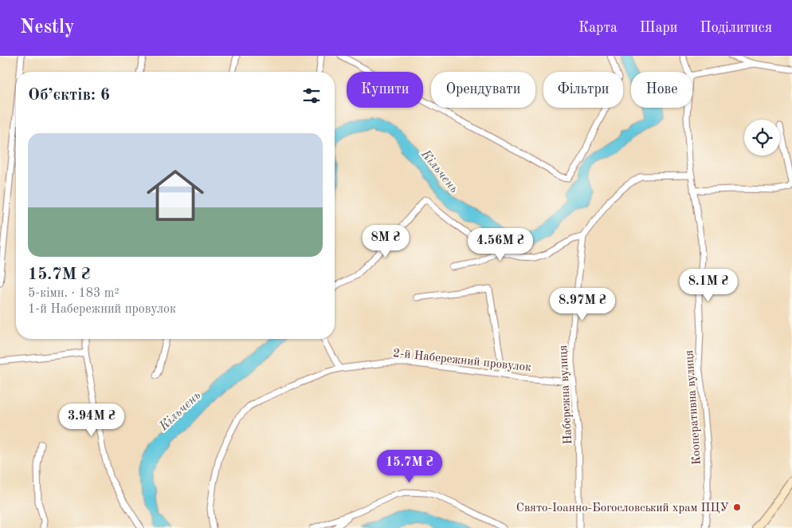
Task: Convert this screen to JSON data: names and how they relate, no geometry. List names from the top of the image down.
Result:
{
  "streets": {
    "street": ["2-й Набережний провулок", "Набережна вулиця", "Кооперативна вулиця"]
  },
  "crossings": [
    ["2-й Набережний провулок", "Набережна вулиця"],
    ["Набережна вулиця", "Кооперативна вулиця"]
  ],
  "water": ["Кільчень"],
  "places": ["Свято-Іоанно-Богословський храм ПЦУ"],
  "page": {
    "header": "Nestly",
    "nav": ["Карта", "Шари", "Поділитися"],
    "chip": [
      "Купити",
      "Орендувати",
      "Фільтри",
      "Нове"
    ],
    "heading": "Об’єктів: 6",
    "list": [
      {
        "name": "15.7M ₴",
        "note": "5-кімн. · 183 m² · 1-й Набережний провулок"
      }
    ],
    "price": [
      "8M ₴",
      "4.56M ₴",
      "8.1M ₴",
      "8.97M ₴",
      "3.94M ₴",
      "15.7M ₴"
    ]
  }
}
